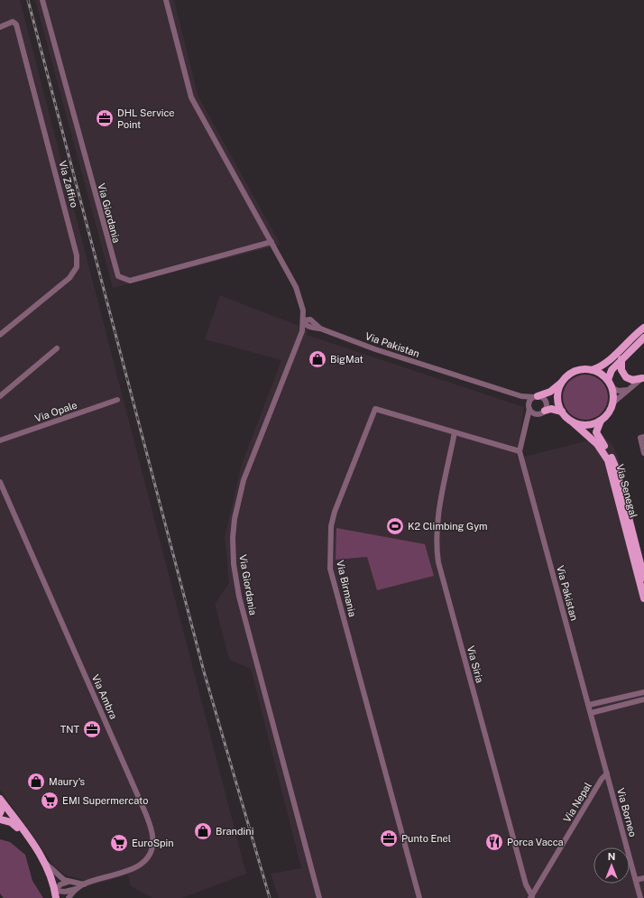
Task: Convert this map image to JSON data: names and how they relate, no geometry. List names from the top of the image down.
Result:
{
  "streets": {
    "main road": ["Via Senegal"],
    "street": [
      "Via Zaffiro",
      "Via Giordania",
      "Via Pakistan",
      "Via Opale",
      "Via Birmania",
      "Via Siria",
      "Via Ambra",
      "Via Nepal",
      "Via Borneo"
    ]
  },
  "crossings": [
    ["Via Giordania", "Via Pakistan"],
    ["Via Pakistan", "Via Birmania"],
    ["Via Pakistan", "Via Nepal"],
    ["Via Pakistan", "Via Borneo"],
    ["Via Birmania", "Via Siria"],
    ["Via Siria", "Via Nepal"],
    ["Via Nepal", "Via Borneo"]
  ],
  "places": {
    "office": ["DHL Service Point", "TNT", "Punto Enel"],
    "shop": ["BigMat", "Maury's", "Brandini"],
    "sports": ["K2 Climbing Gym"],
    "supermarket": ["EMI Supermercato", "EuroSpin"],
    "restaurant": ["Porca Vacca"]
  },
  "north": "top"
}
